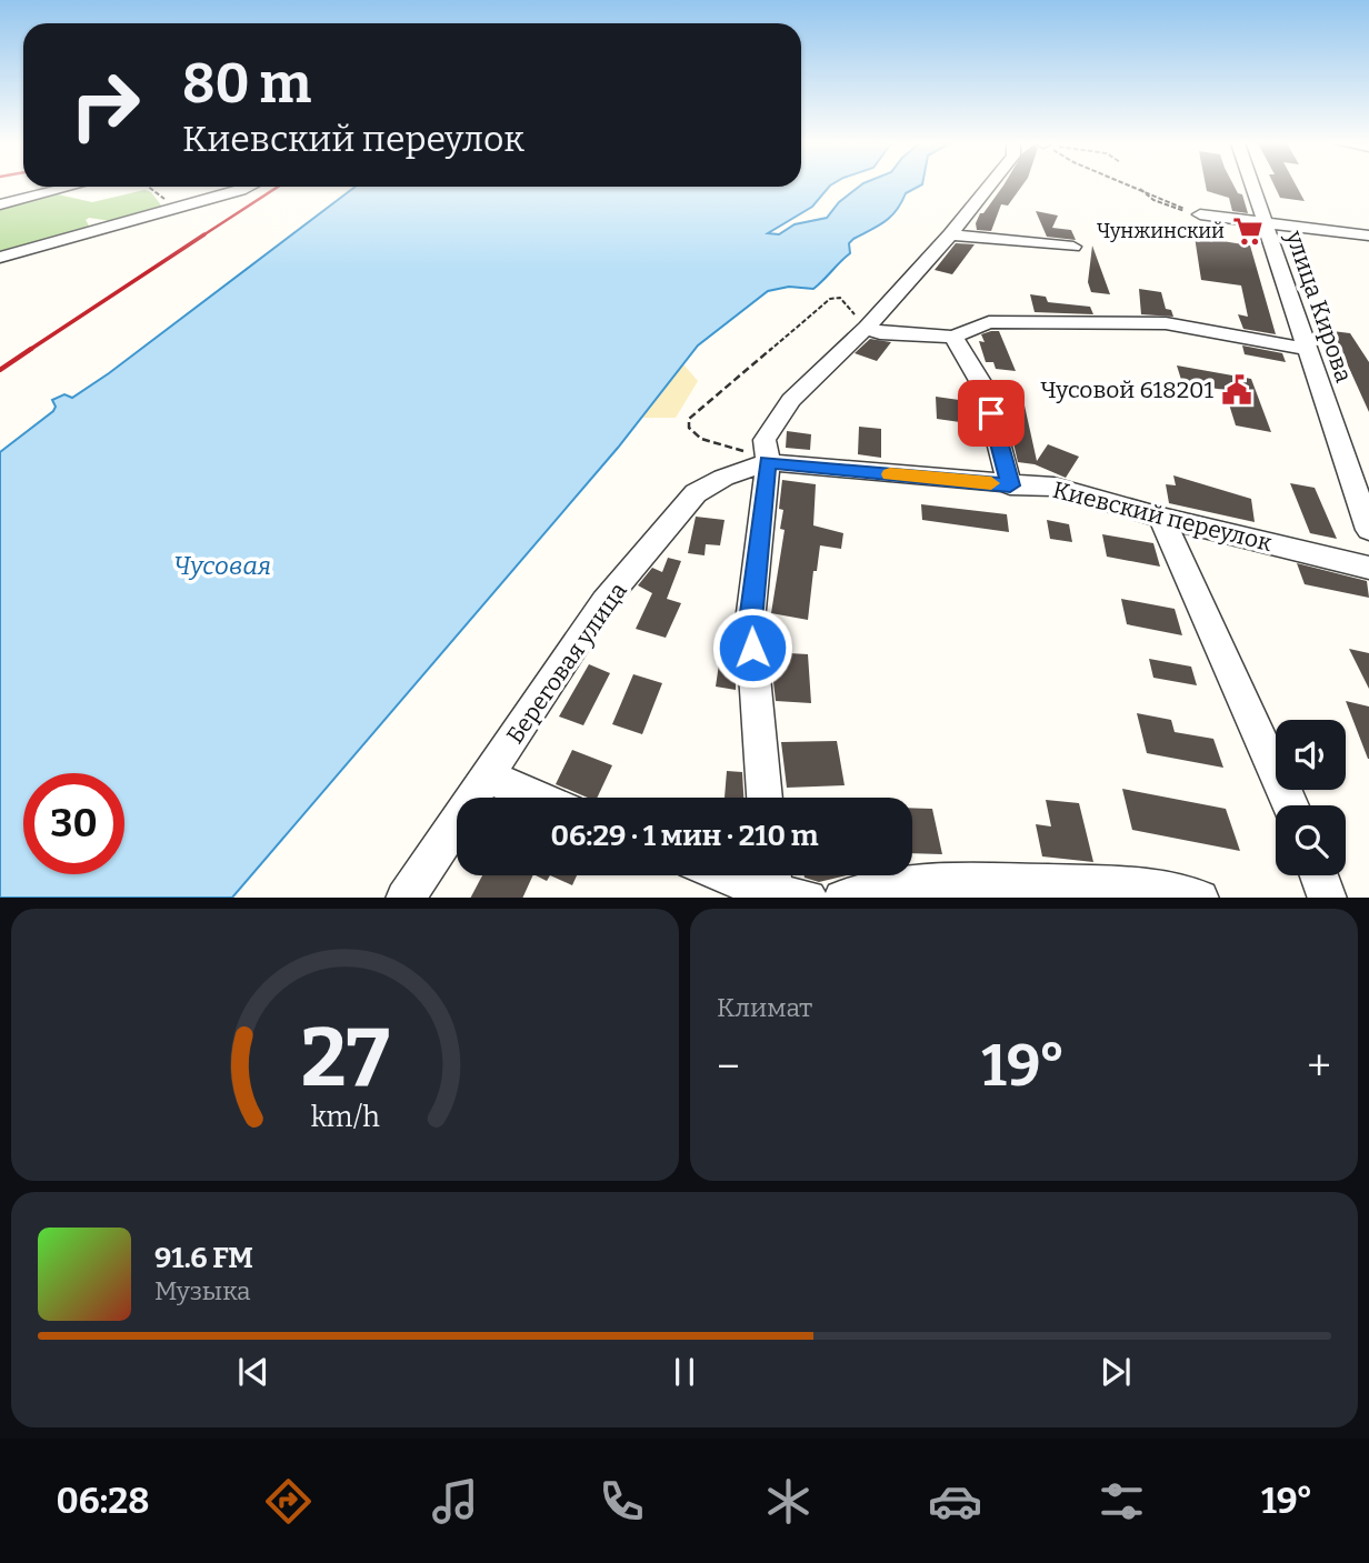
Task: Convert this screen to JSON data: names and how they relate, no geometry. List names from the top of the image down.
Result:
{
  "streets": {
    "street": ["улица Кирова", "Киевский переулок", "Береговая улица"]
  },
  "crossings": [
    ["Киевский переулок", "Береговая улица"]
  ],
  "water": ["Чусовая"],
  "places": {
    "supermarket": ["Чунжинский"],
    "public building": ["Чусовой 618201"]
  },
  "page": {
    "turn": ["80 m", "Киевский переулок"],
    "limit": "30",
    "trip": "06:29 · 1 мин · 210 m",
    "tile": "Климат",
    "heat": ["−", "19°", "+"],
    "song": ["91.6 FM", "Музыка"],
    "tabs": ["06:28", "19°"],
    "gauge": ["27", "km/h"]
  }
}
